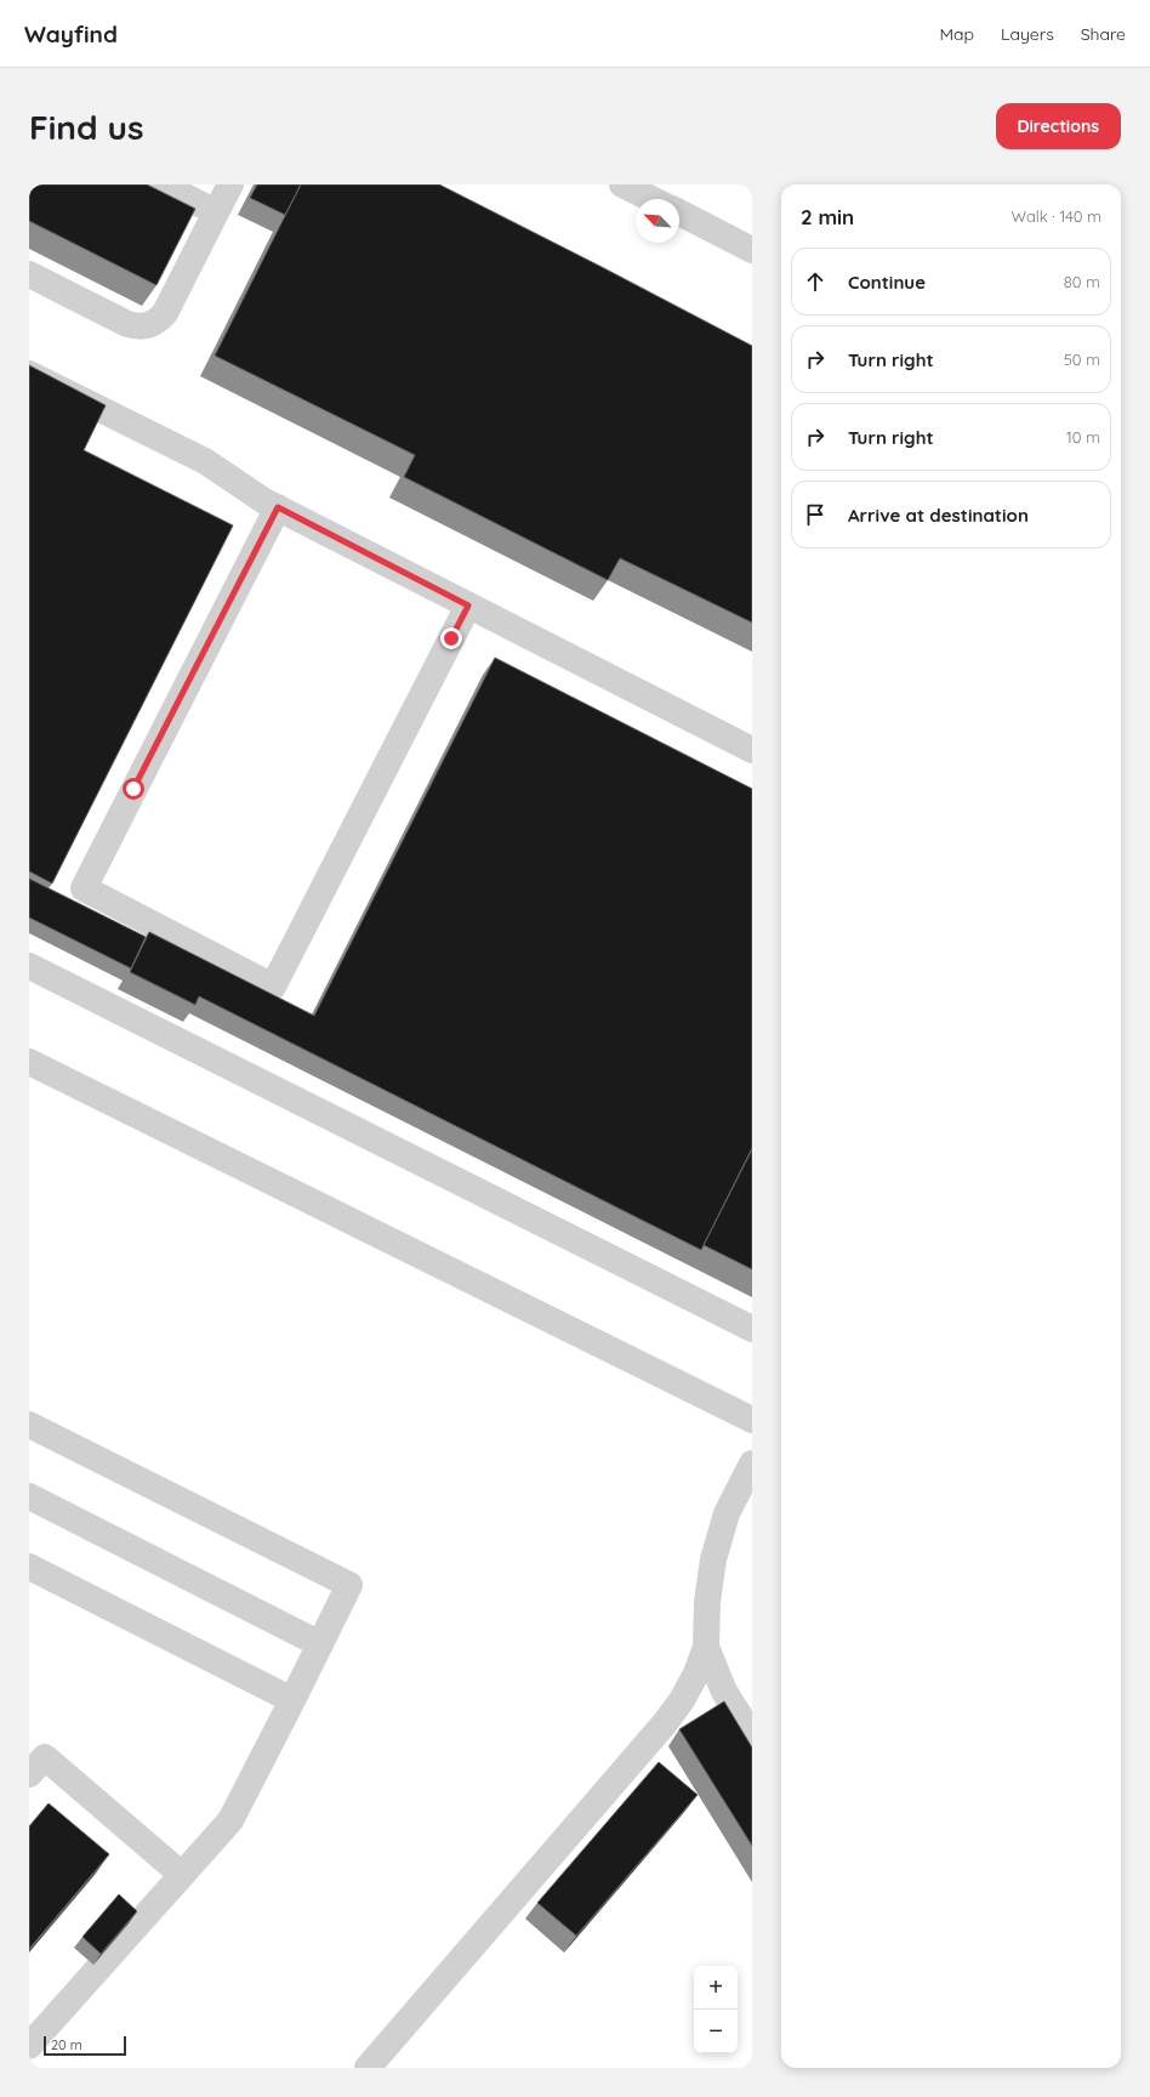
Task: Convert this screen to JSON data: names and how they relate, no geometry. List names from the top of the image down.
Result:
{
  "scale_bar": "20 m",
  "north": "top left",
  "page": {
    "header": "Wayfind",
    "nav": ["Map", "Layers", "Share"],
    "buttons": "Directions",
    "title": "Find us",
    "heading": ["2 min", "Walk · 140 m"],
    "list": [
      ["Continue", "80 m"],
      ["Turn right", "50 m"],
      ["Turn right", "10 m"],
      "Arrive at destination"
    ],
    "map_buttons": ["+", "−"],
    "scale": "20 m"
  }
}
